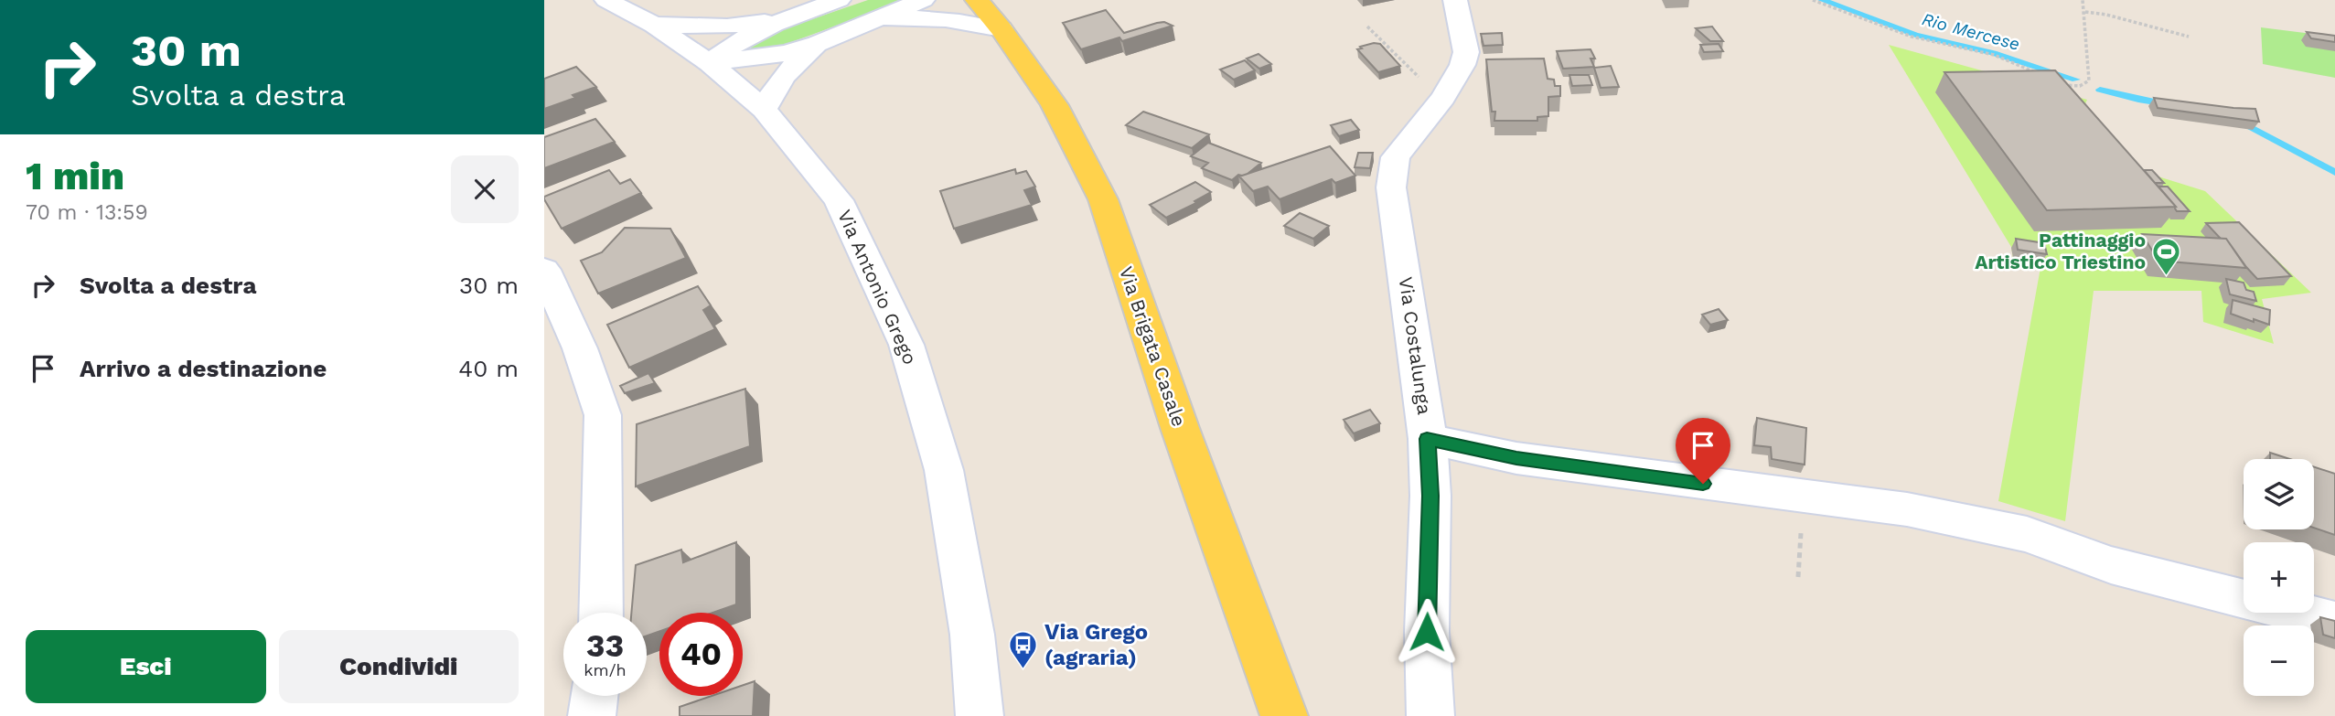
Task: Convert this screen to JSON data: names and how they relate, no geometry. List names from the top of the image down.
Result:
{
  "streets": {
    "main road": ["Via Brigata Casale"],
    "street": ["Via Antonio Grego", "Via Costalunga"]
  },
  "water": ["Rio Mercese"],
  "places": {
    "sports": ["Pattinaggio Artistico Triestino"],
    "bus stop": ["Via Grego (agraria)"]
  },
  "page": {
    "turn": ["30 m", "Svolta a destra"],
    "heading": ["1 min", "70 m · 13:59"],
    "list": [
      {
        "name": "Svolta a destra",
        "value": "30 m"
      },
      {
        "name": "Arrivo a destinazione",
        "value": "40 m"
      }
    ],
    "map_buttons": ["+", "−"],
    "speed": "33 km/h",
    "limit": "40",
    "buttons": ["Esci", "Condividi"]
  }
}
